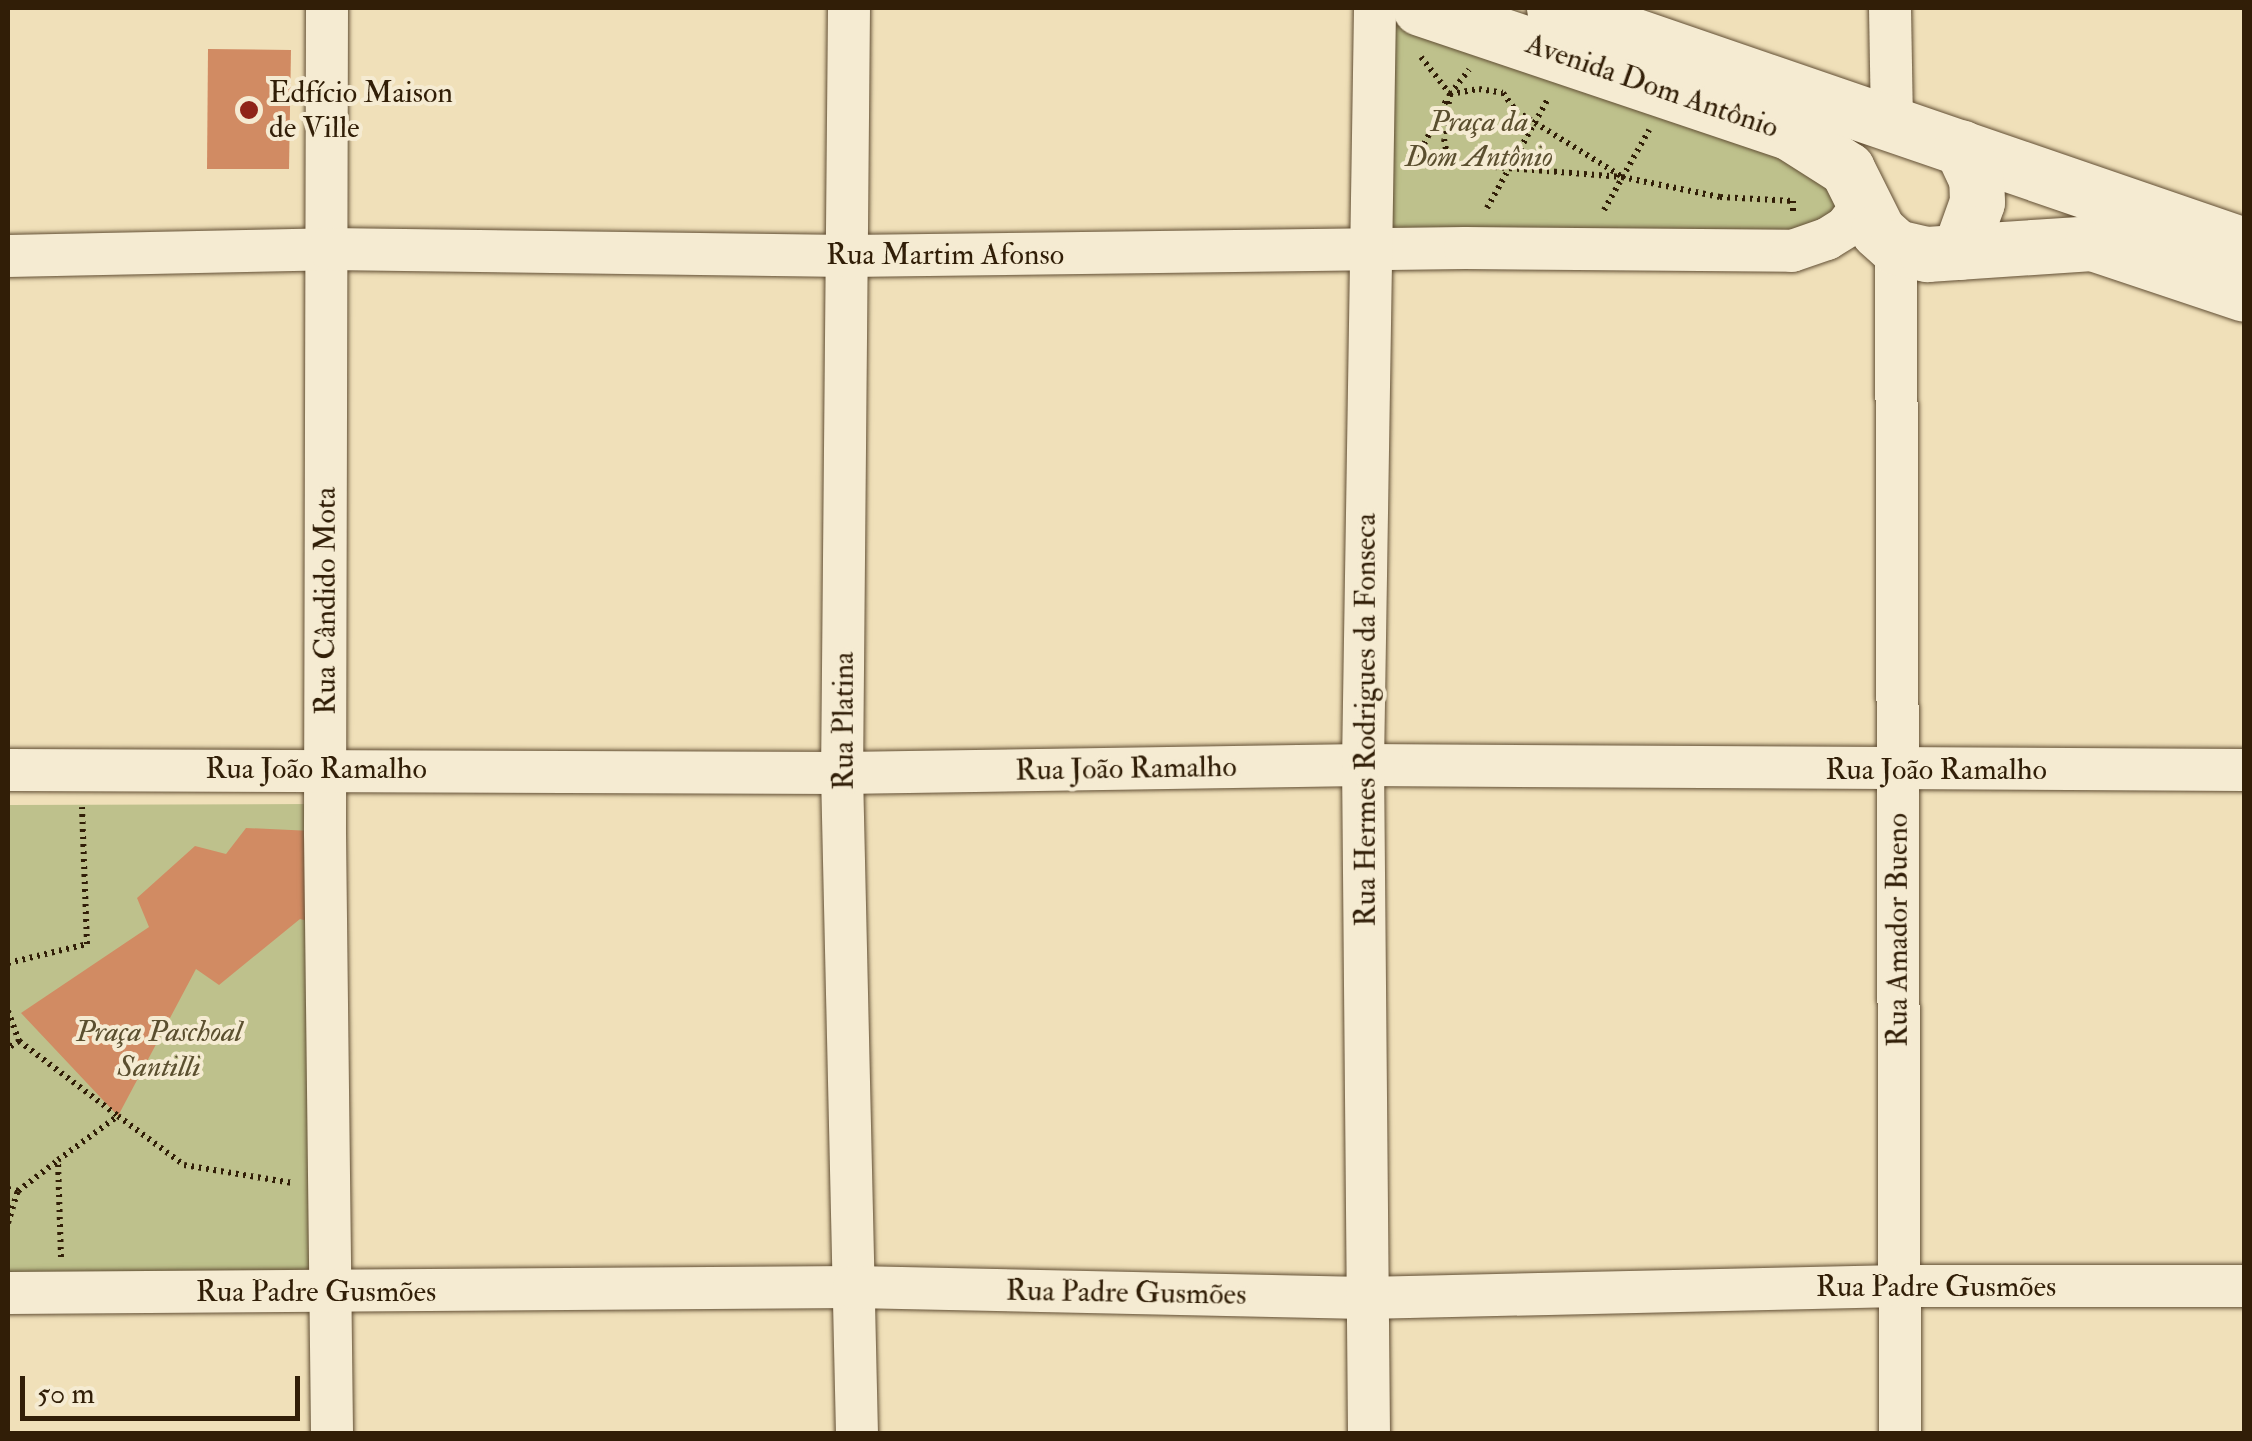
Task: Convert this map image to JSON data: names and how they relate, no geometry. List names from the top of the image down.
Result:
{
  "streets": {
    "main road": ["Avenida Dom Antônio"],
    "street": [
      "Rua Martim Afonso",
      "Rua Cândido Mota",
      "Rua Hermes Rodrigues da Fonseca",
      "Rua Platina",
      "Rua João Ramalho",
      "Rua Amador Bueno",
      "Rua Padre Gusmões"
    ]
  },
  "crossings": [
    ["Avenida Dom Antônio", "Rua Martim Afonso"],
    ["Avenida Dom Antônio", "Rua Amador Bueno"],
    ["Rua Martim Afonso", "Rua Cândido Mota"],
    ["Rua Martim Afonso", "Rua Hermes Rodrigues da Fonseca"],
    ["Rua Martim Afonso", "Rua Platina"],
    ["Rua Martim Afonso", "Rua Amador Bueno"],
    ["Rua Cândido Mota", "Rua João Ramalho"],
    ["Rua Cândido Mota", "Rua Padre Gusmões"],
    ["Rua Hermes Rodrigues da Fonseca", "Rua João Ramalho"],
    ["Rua Hermes Rodrigues da Fonseca", "Rua Padre Gusmões"],
    ["Rua Platina", "Rua João Ramalho"],
    ["Rua Platina", "Rua Padre Gusmões"],
    ["Rua João Ramalho", "Rua Amador Bueno"],
    ["Rua Amador Bueno", "Rua Padre Gusmões"]
  ],
  "parks": ["Praça da Dom Antônio", "Praça Paschoal Santilli"],
  "places": ["Edfício Maison de Ville"],
  "scale_bar": "50 m"
}
